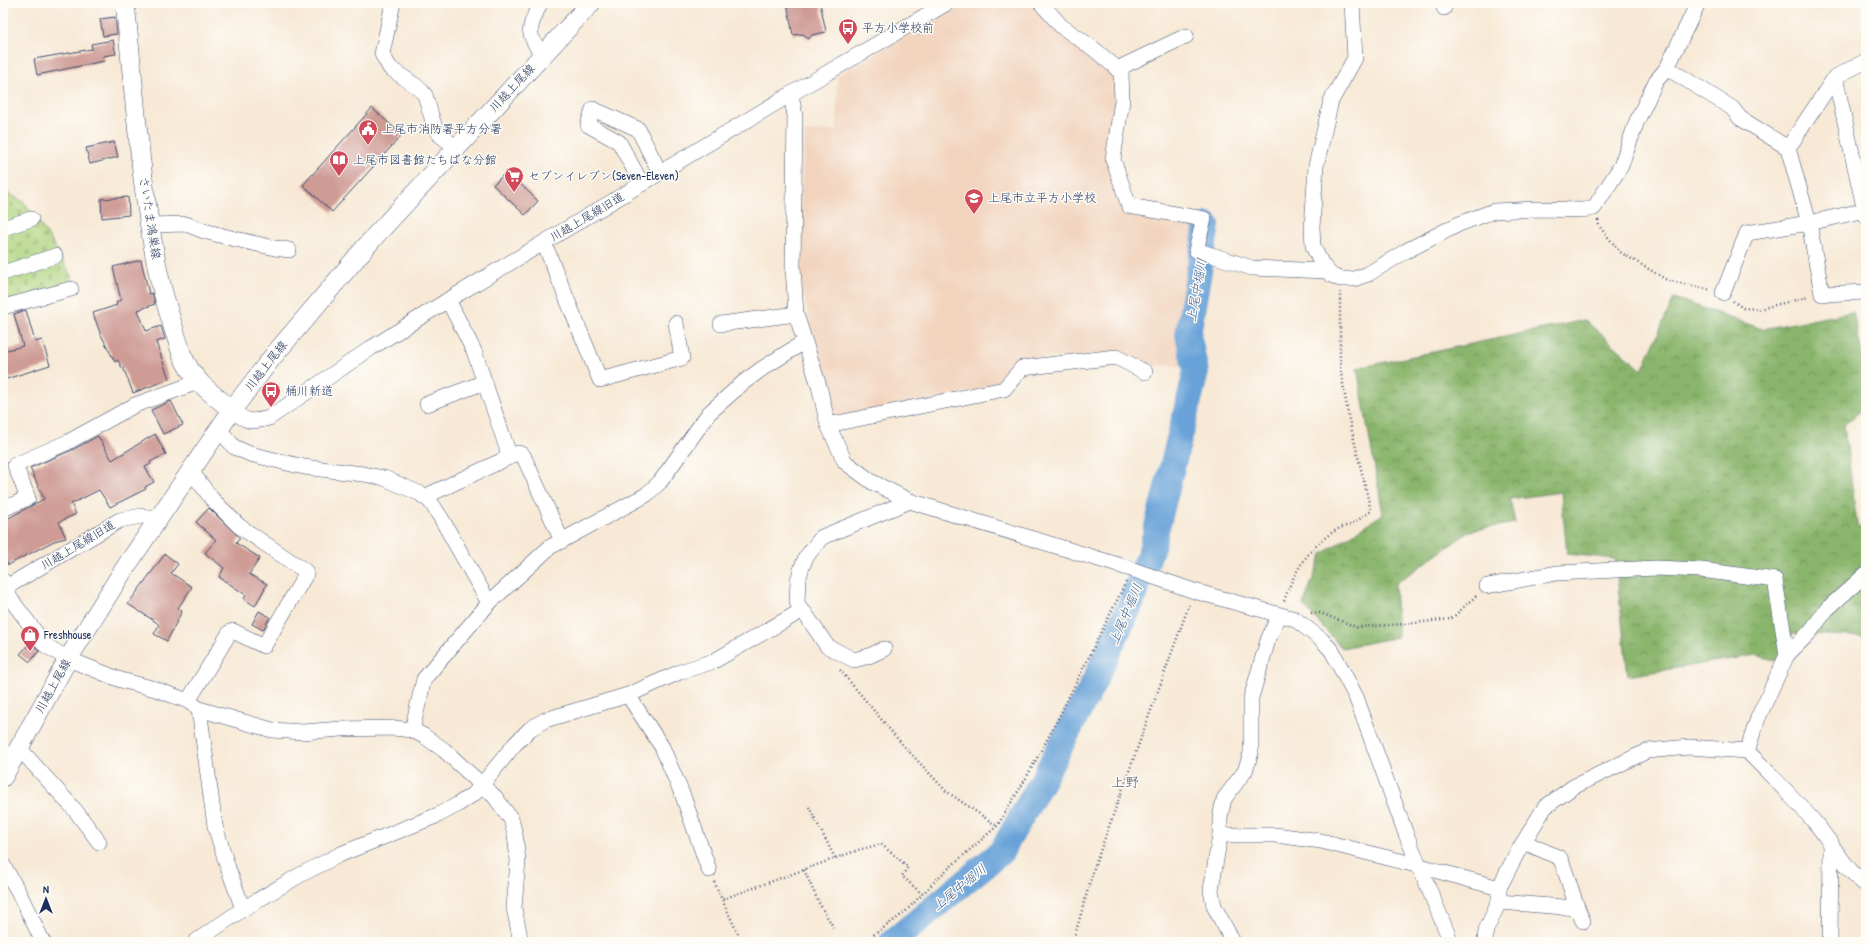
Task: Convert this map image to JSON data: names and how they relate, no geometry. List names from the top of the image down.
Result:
{
  "streets": {
    "main road": ["川越上尾線", "さいたま鴻巣線"],
    "street": ["川越上尾線旧道"]
  },
  "crossings": [
    ["川越上尾線", "川越上尾線旧道"],
    ["川越上尾線", "さいたま鴻巣線"],
    ["川越上尾線旧道", "さいたま鴻巣線"]
  ],
  "districts": ["上野"],
  "water": ["上尾中堀川"],
  "places": {
    "bus stop": ["平方小学校前", "桶川新道"],
    "public building": ["上尾市消防署平方分署"],
    "library": ["上尾市図書館たちばな分館"],
    "supermarket": ["セブンイレブン(Seven-Eleven)"],
    "school or university": ["上尾市立平方小学校"],
    "shop": ["Freshhouse"]
  },
  "north": "top"
}
